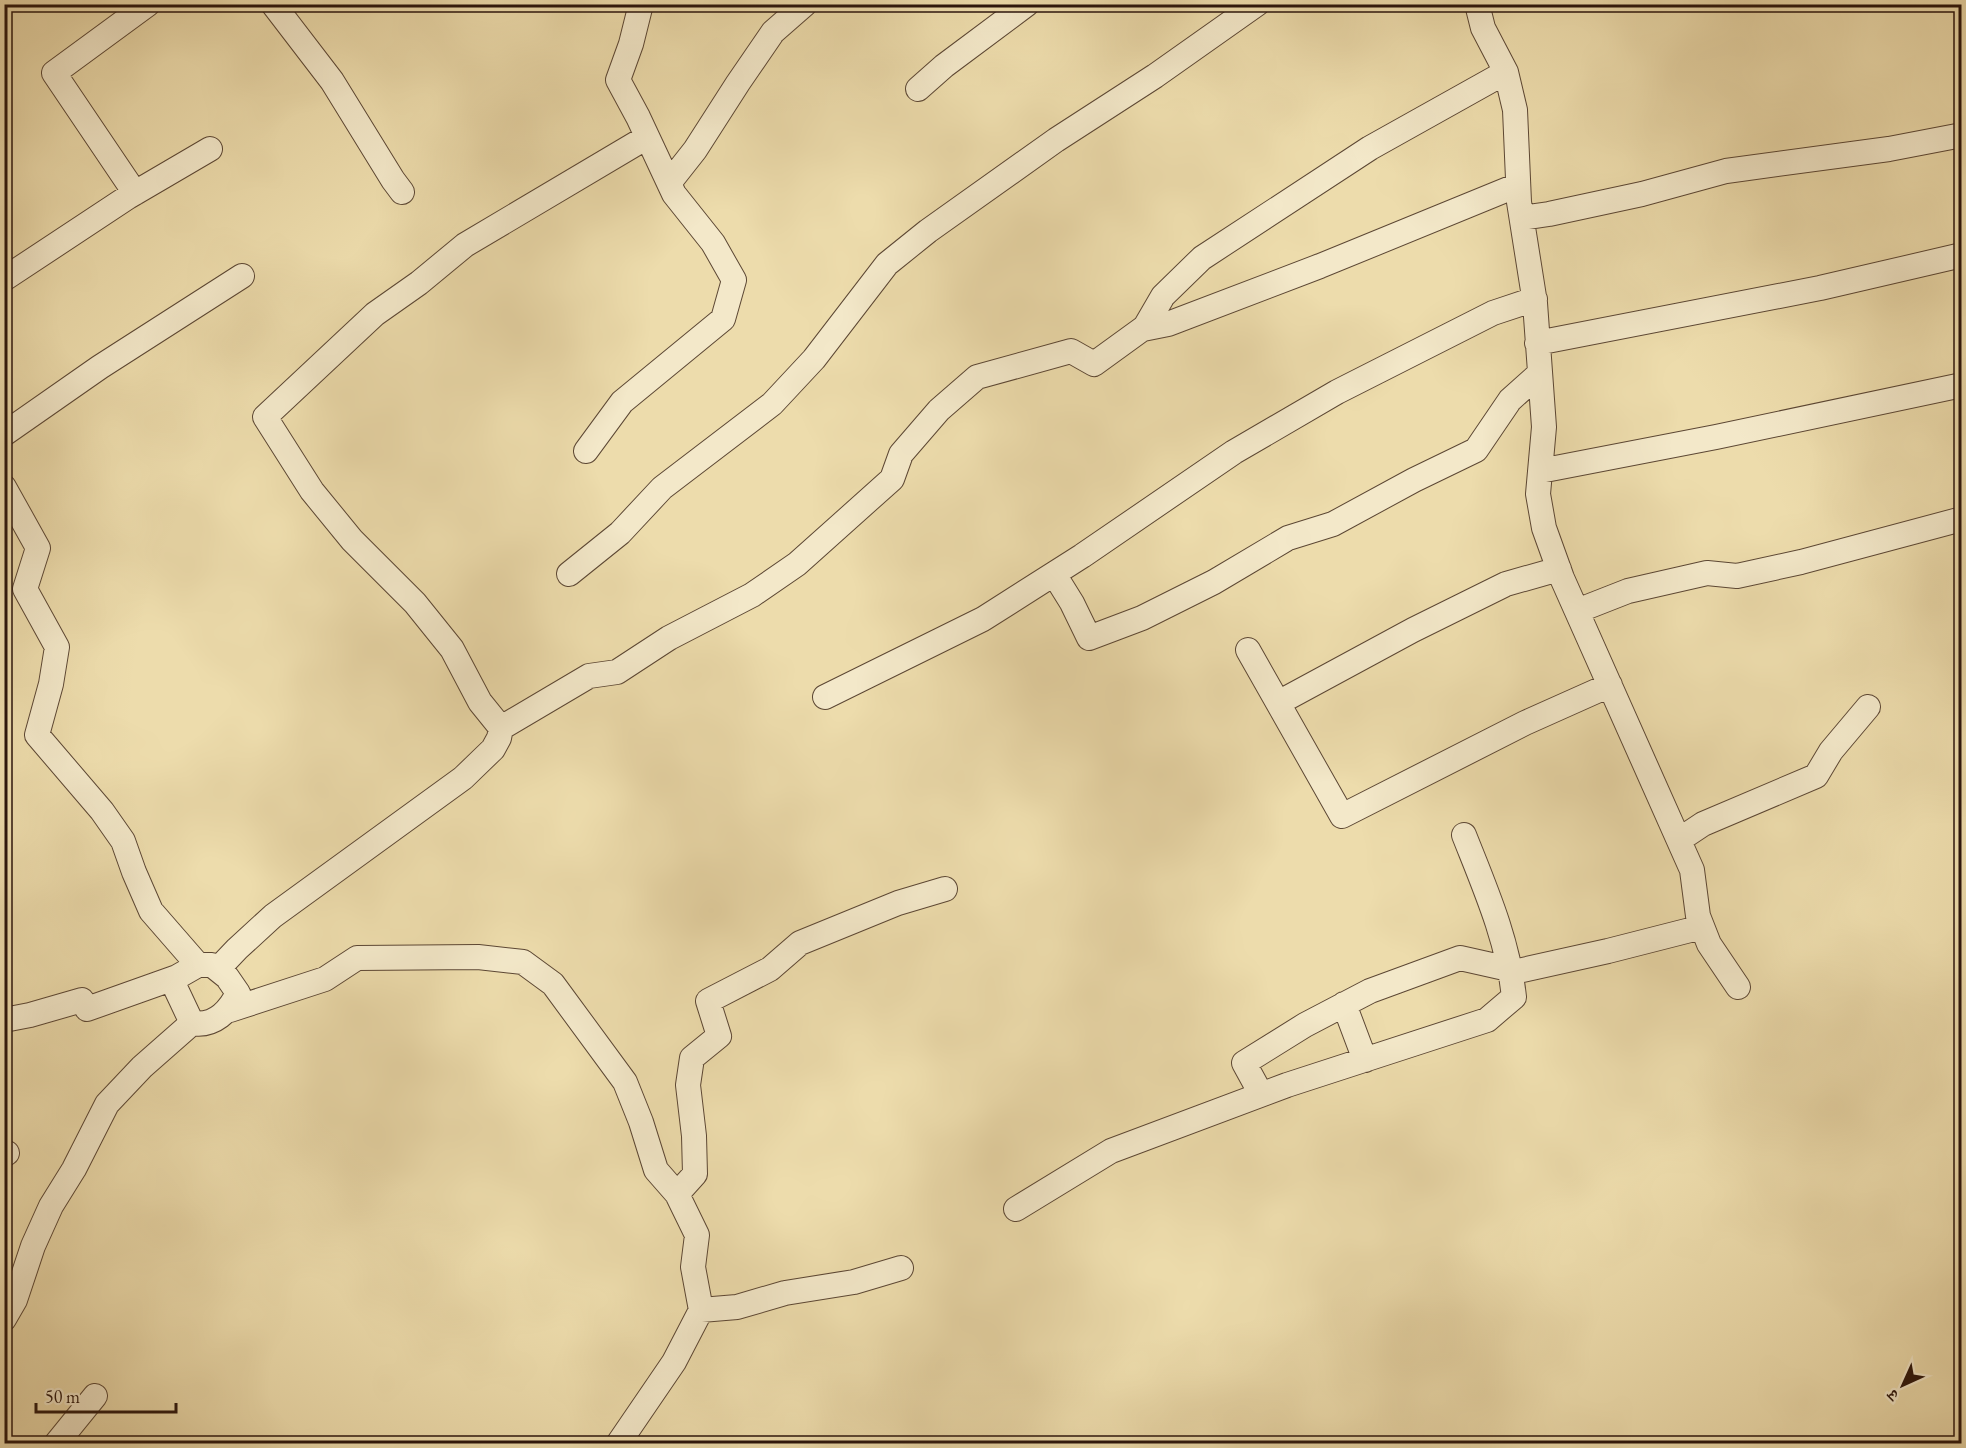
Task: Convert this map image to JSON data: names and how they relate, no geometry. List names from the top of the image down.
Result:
{
  "scale_bar": "50 m",
  "north": "bottom left"
}
